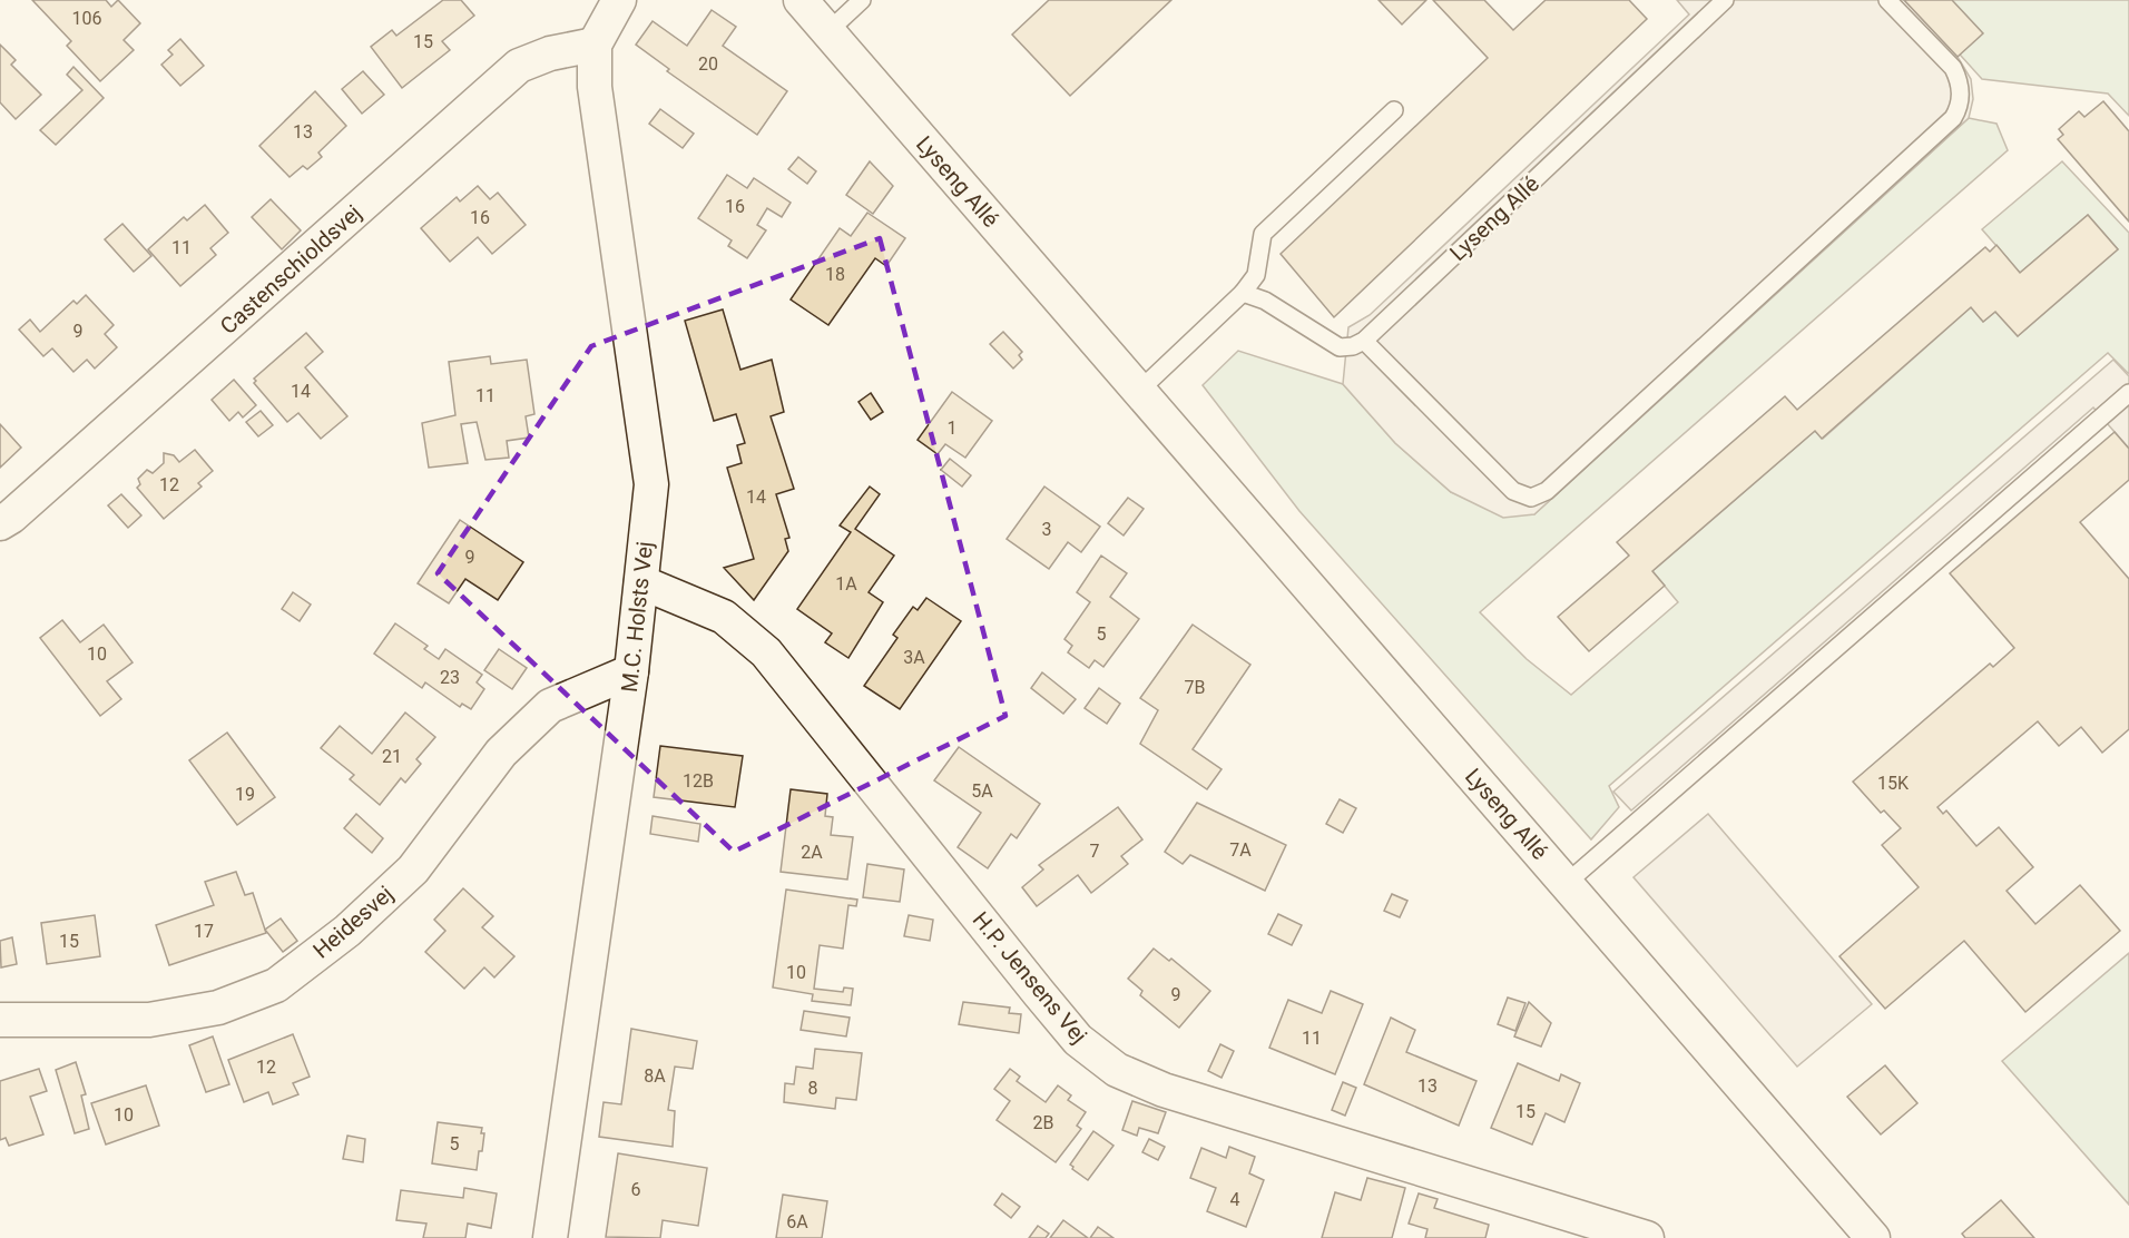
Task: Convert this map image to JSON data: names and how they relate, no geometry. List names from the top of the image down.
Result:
{
  "streets": {
    "street": [
      "Lyseng Allé",
      "Castenschioldsvej",
      "M.C. Holsts Vej",
      "Heidesvej",
      "H.P. Jensens Vej"
    ]
  },
  "crossings": [
    ["Castenschioldsvej", "M.C. Holsts Vej"],
    ["M.C. Holsts Vej", "Heidesvej"],
    ["M.C. Holsts Vej", "H.P. Jensens Vej"]
  ],
  "house_numbers": [
    "106",
    "15",
    "20",
    "13",
    "16",
    "16",
    "11",
    "18",
    "9",
    "14",
    "11",
    "1",
    "12",
    "14",
    "3",
    "9",
    "1A",
    "5",
    "10",
    "3A",
    "23",
    "7B",
    "21",
    "12B",
    "15K",
    "5A",
    "19",
    "7A",
    "7",
    "2A",
    "17",
    "15",
    "10",
    "9",
    "11",
    "12",
    "8A",
    "13",
    "8",
    "15",
    "10",
    "2B",
    "5",
    "6",
    "4",
    "6A"
  ]
}
